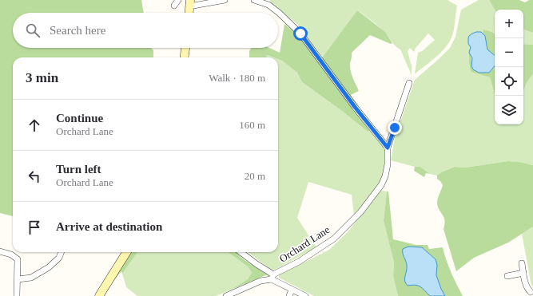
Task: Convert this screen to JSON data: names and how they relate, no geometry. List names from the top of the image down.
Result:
{
  "streets": {
    "street": ["Orchard Lane"]
  },
  "page": {
    "map_buttons": ["+", "−"],
    "search": "Search here",
    "heading": ["3 min", "Walk · 180 m"],
    "list": [
      ["Continue", "Orchard Lane", "160 m"],
      ["Turn left", "Orchard Lane", "20 m"],
      "Arrive at destination"
    ]
  }
}
